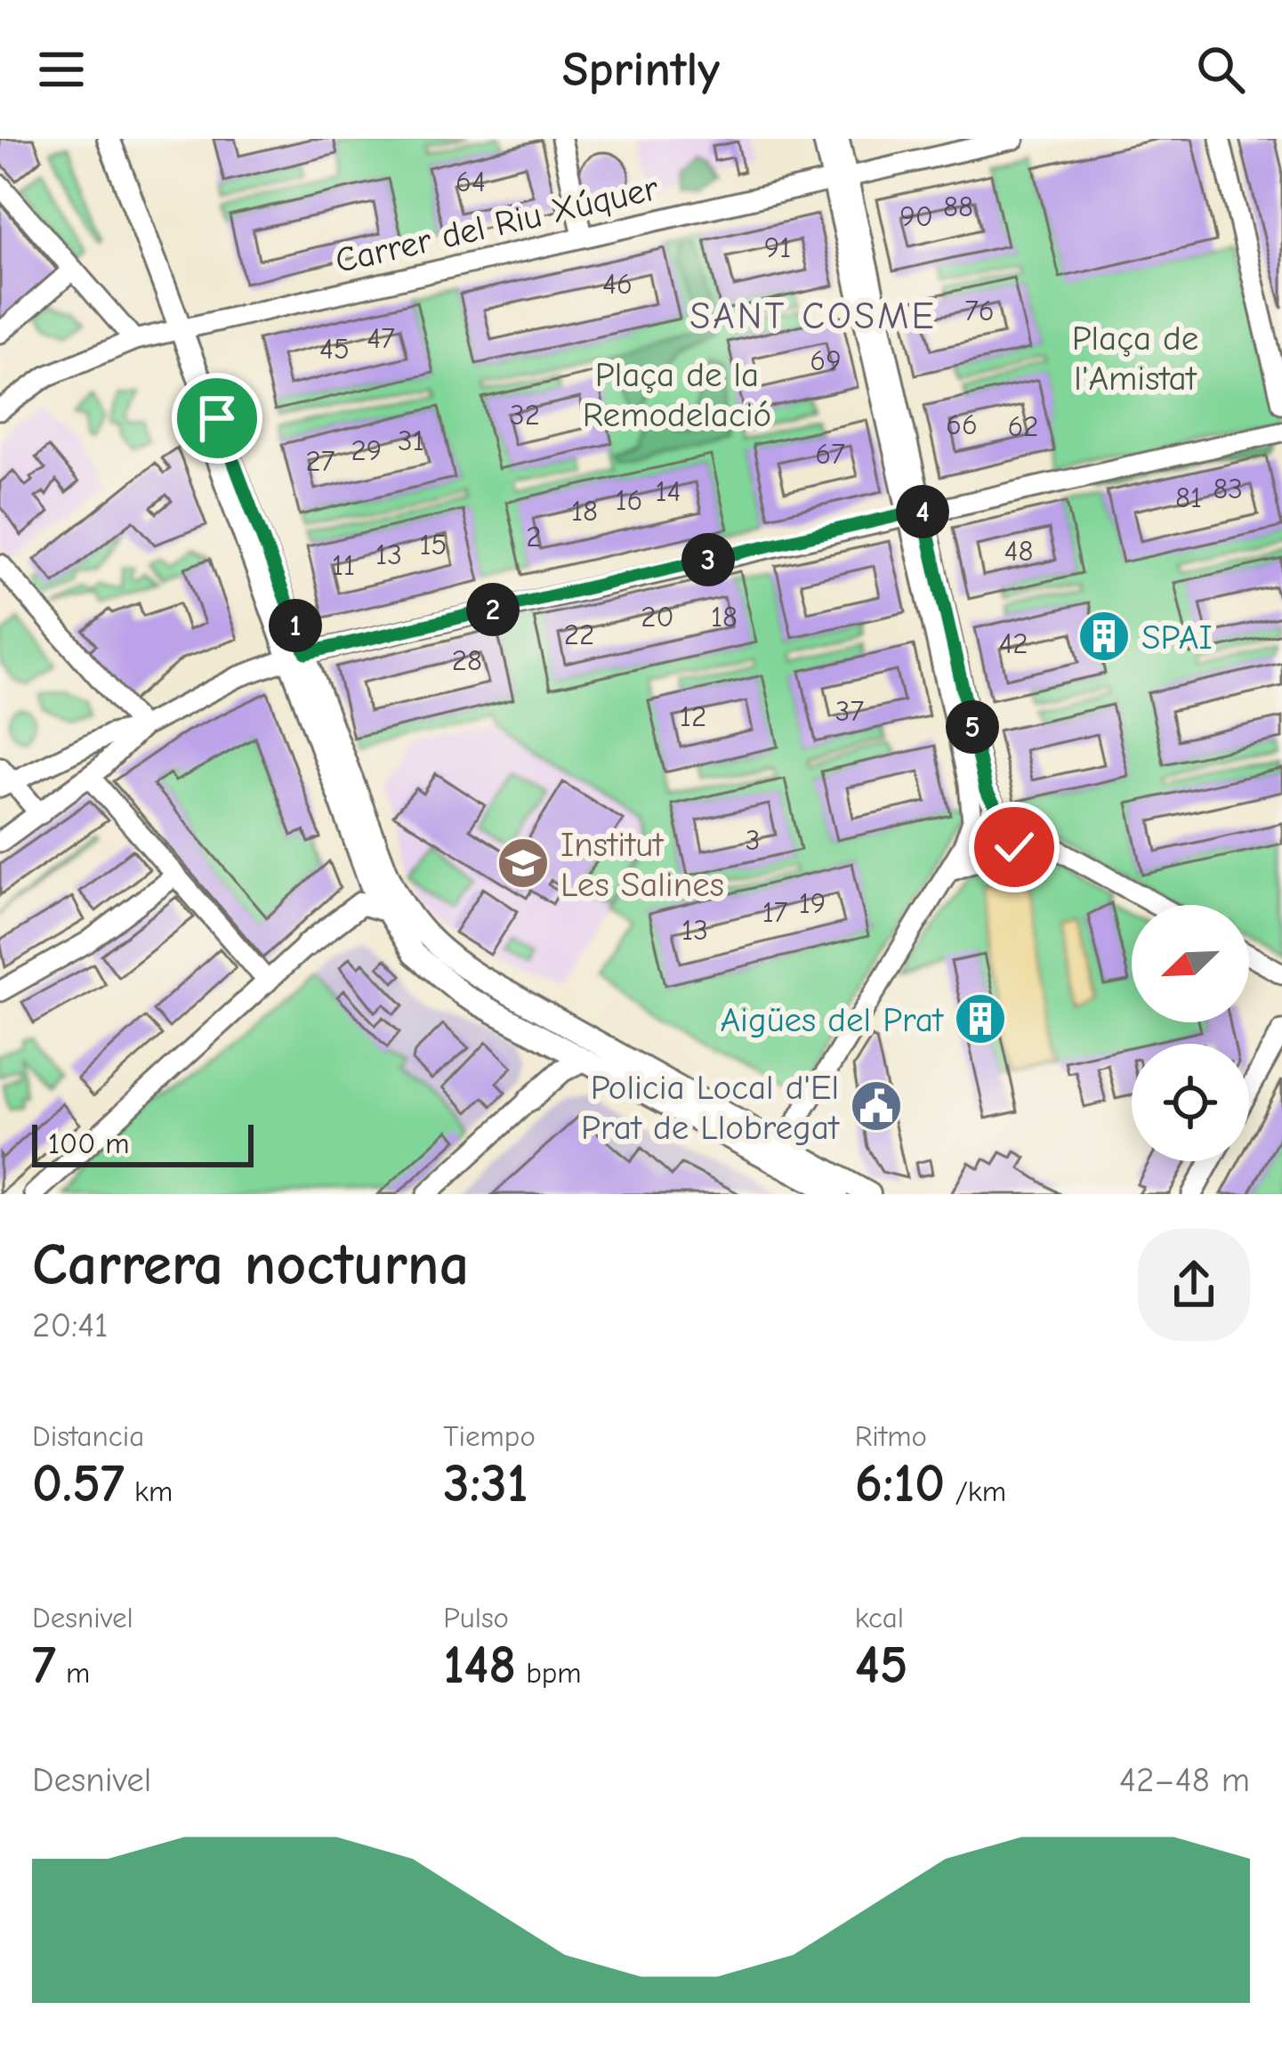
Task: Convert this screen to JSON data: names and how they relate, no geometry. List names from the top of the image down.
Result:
{
  "streets": {
    "street": ["Carrer del Riu Xúquer"]
  },
  "districts": ["SANT COSME"],
  "parks": ["Plaça de l'Amistat", "Plaça de la Remodelació"],
  "places": {
    "building": ["SPAI", "Aigües del Prat"],
    "school or university": ["Institut Les Salines"],
    "public building": ["Policia Local d'El Prat de Llobregat"]
  },
  "house_numbers": [
    "64",
    "88",
    "90",
    "91",
    "46",
    "76",
    "47",
    "45",
    "69",
    "32",
    "66",
    "62",
    "31",
    "29",
    "67",
    "27",
    "83",
    "14",
    "81",
    "16",
    "18",
    "2",
    "15",
    "48",
    "13",
    "11",
    "20",
    "18",
    "22",
    "42",
    "28",
    "37",
    "12",
    "3",
    "19",
    "17",
    "13"
  ],
  "scale_bar": "100 m",
  "north": "bottom left",
  "page": {
    "header": "Sprintly",
    "pins": [
      "4",
      "3",
      "2",
      "1",
      "5"
    ],
    "scale": "100 m",
    "heading": ["Carrera nocturna", "20:41"],
    "stats": [
      ["Distancia", "0.57 km"],
      ["Tiempo", "3:31"],
      ["Ritmo", "6:10 /km"],
      ["Desnivel", "7 m"],
      ["Pulso", "148 bpm"],
      ["kcal", "45"]
    ],
    "chart": ["Desnivel", "42–48 m"]
  }
}
